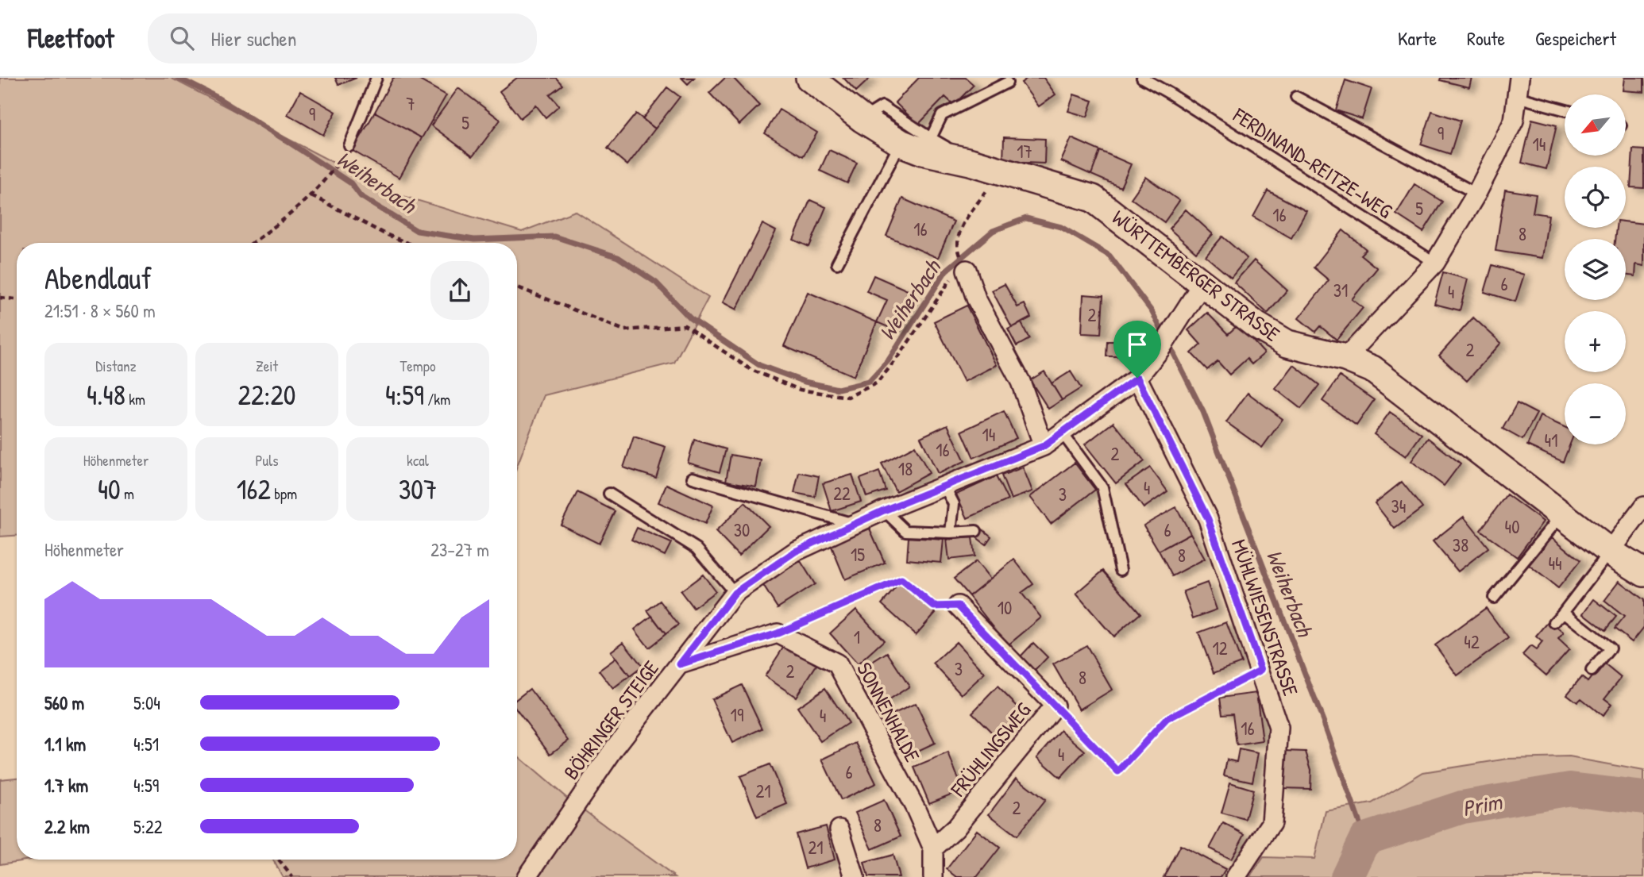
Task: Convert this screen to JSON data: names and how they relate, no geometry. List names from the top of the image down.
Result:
{
  "streets": {
    "street": [
      "WÜRTTEMBERGER STRASSE",
      "MÜHLWIESENSTRASSE",
      "SONNENHALDE",
      "BÖHRINGER STEIGE",
      "FRÜHLINGSWEG"
    ],
    "lane": ["FERDINAND-REITZE-WEG"]
  },
  "crossings": [
    ["WÜRTTEMBERGER STRASSE", "BÖHRINGER STEIGE"],
    ["MÜHLWIESENSTRASSE", "BÖHRINGER STEIGE"],
    ["SONNENHALDE", "FRÜHLINGSWEG"]
  ],
  "water": ["Weiherbach", "Prim"],
  "house_numbers": [
    "7",
    "9",
    "5",
    "9",
    "14",
    "17",
    "5",
    "16",
    "16",
    "8",
    "6",
    "31",
    "4",
    "2",
    "2",
    "14",
    "41",
    "16",
    "2",
    "18",
    "4",
    "22",
    "3",
    "34",
    "40",
    "30",
    "6",
    "38",
    "15",
    "8",
    "44",
    "10",
    "1",
    "42",
    "12",
    "3",
    "2",
    "8",
    "19",
    "4",
    "16",
    "4",
    "6",
    "21",
    "2",
    "8",
    "21"
  ],
  "north": "bottom left",
  "page": {
    "header": "Fleetfoot",
    "search": "Hier suchen",
    "nav": ["Karte", "Route", "Gespeichert"],
    "map_buttons": ["+", "−"],
    "heading": ["Abendlauf", "21:51 · 8 × 560 m"],
    "stats": [
      ["Distanz", "4.48 km"],
      ["Zeit", "22:20"],
      ["Tempo", "4:59 /km"],
      ["Höhenmeter", "40 m"],
      ["Puls", "162 bpm"],
      ["kcal", "307"]
    ],
    "chart": ["Höhenmeter", "23–27 m"],
    "list": [
      {
        "name": "560 m",
        "note": "5:04"
      },
      {
        "name": "1.1 km",
        "note": "4:51"
      },
      {
        "name": "1.7 km",
        "note": "4:59"
      },
      {
        "name": "2.2 km",
        "note": "5:22"
      }
    ]
  }
}
